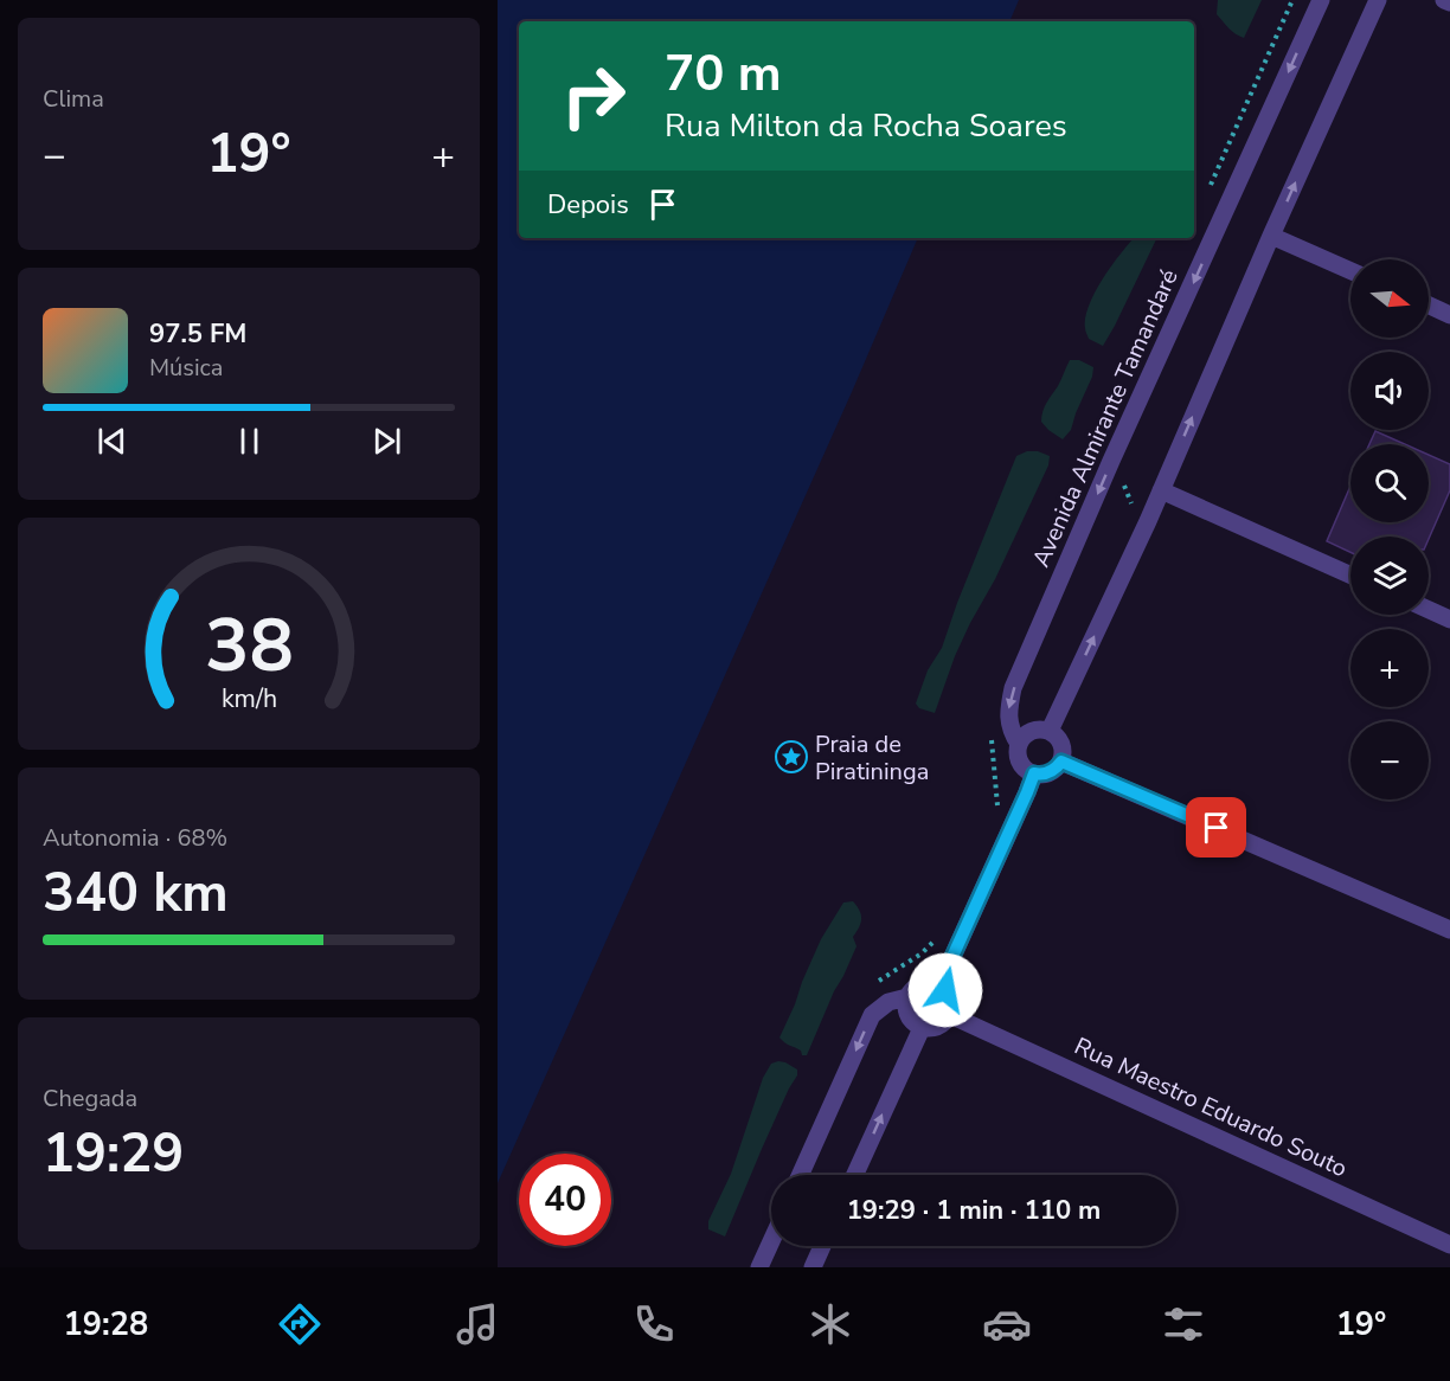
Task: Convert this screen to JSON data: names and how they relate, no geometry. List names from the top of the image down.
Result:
{
  "streets": {
    "street": ["Avenida Almirante Tamandaré", "Rua Maestro Eduardo Souto"]
  },
  "places": {
    "place": ["Praia de Piratininga"]
  },
  "north": "right",
  "page": {
    "tile": [
      "Clima",
      ["Autonomia · 68%", "340 km"],
      ["Chegada", "19:29"]
    ],
    "turn": ["70 m", "Rua Milton da Rocha Soares"],
    "heat": ["−", "19°", "+"],
    "then": "Depois",
    "map_buttons": ["+", "−"],
    "song": ["97.5 FM", "Música"],
    "limit": "40",
    "trip": "19:29 · 1 min · 110 m",
    "tabs": ["19:28", "19°"],
    "gauge": ["38", "km/h"]
  }
}
